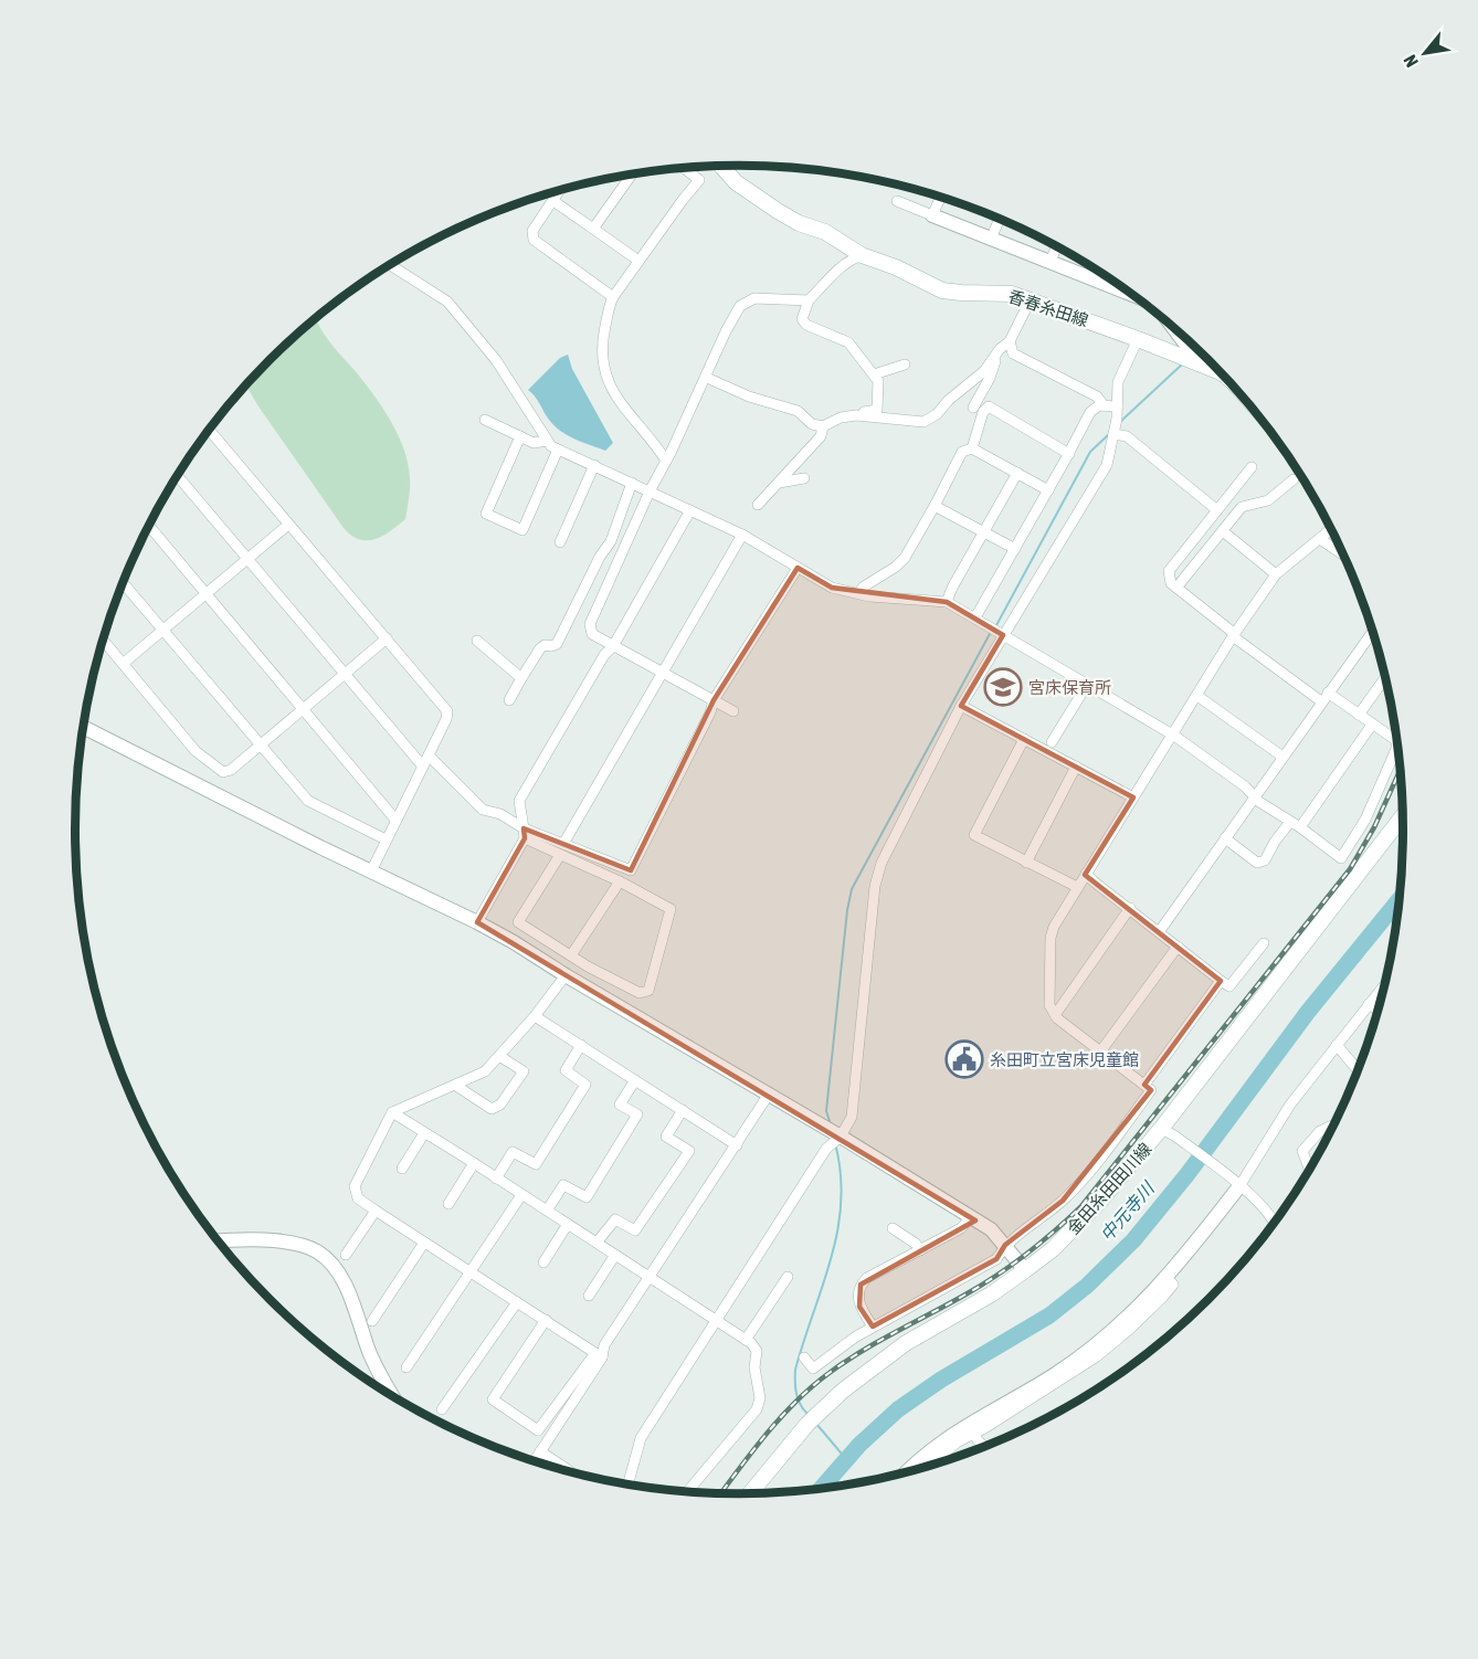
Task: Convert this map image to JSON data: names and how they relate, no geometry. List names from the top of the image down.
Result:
{
  "streets": {
    "main road": ["香春糸田線", "金田糸田田川線"]
  },
  "water": ["中元寺川"],
  "places": {
    "school or university": ["宮床保育所"],
    "public building": ["糸田町立宮床児童館"]
  },
  "north": "bottom left"
}
